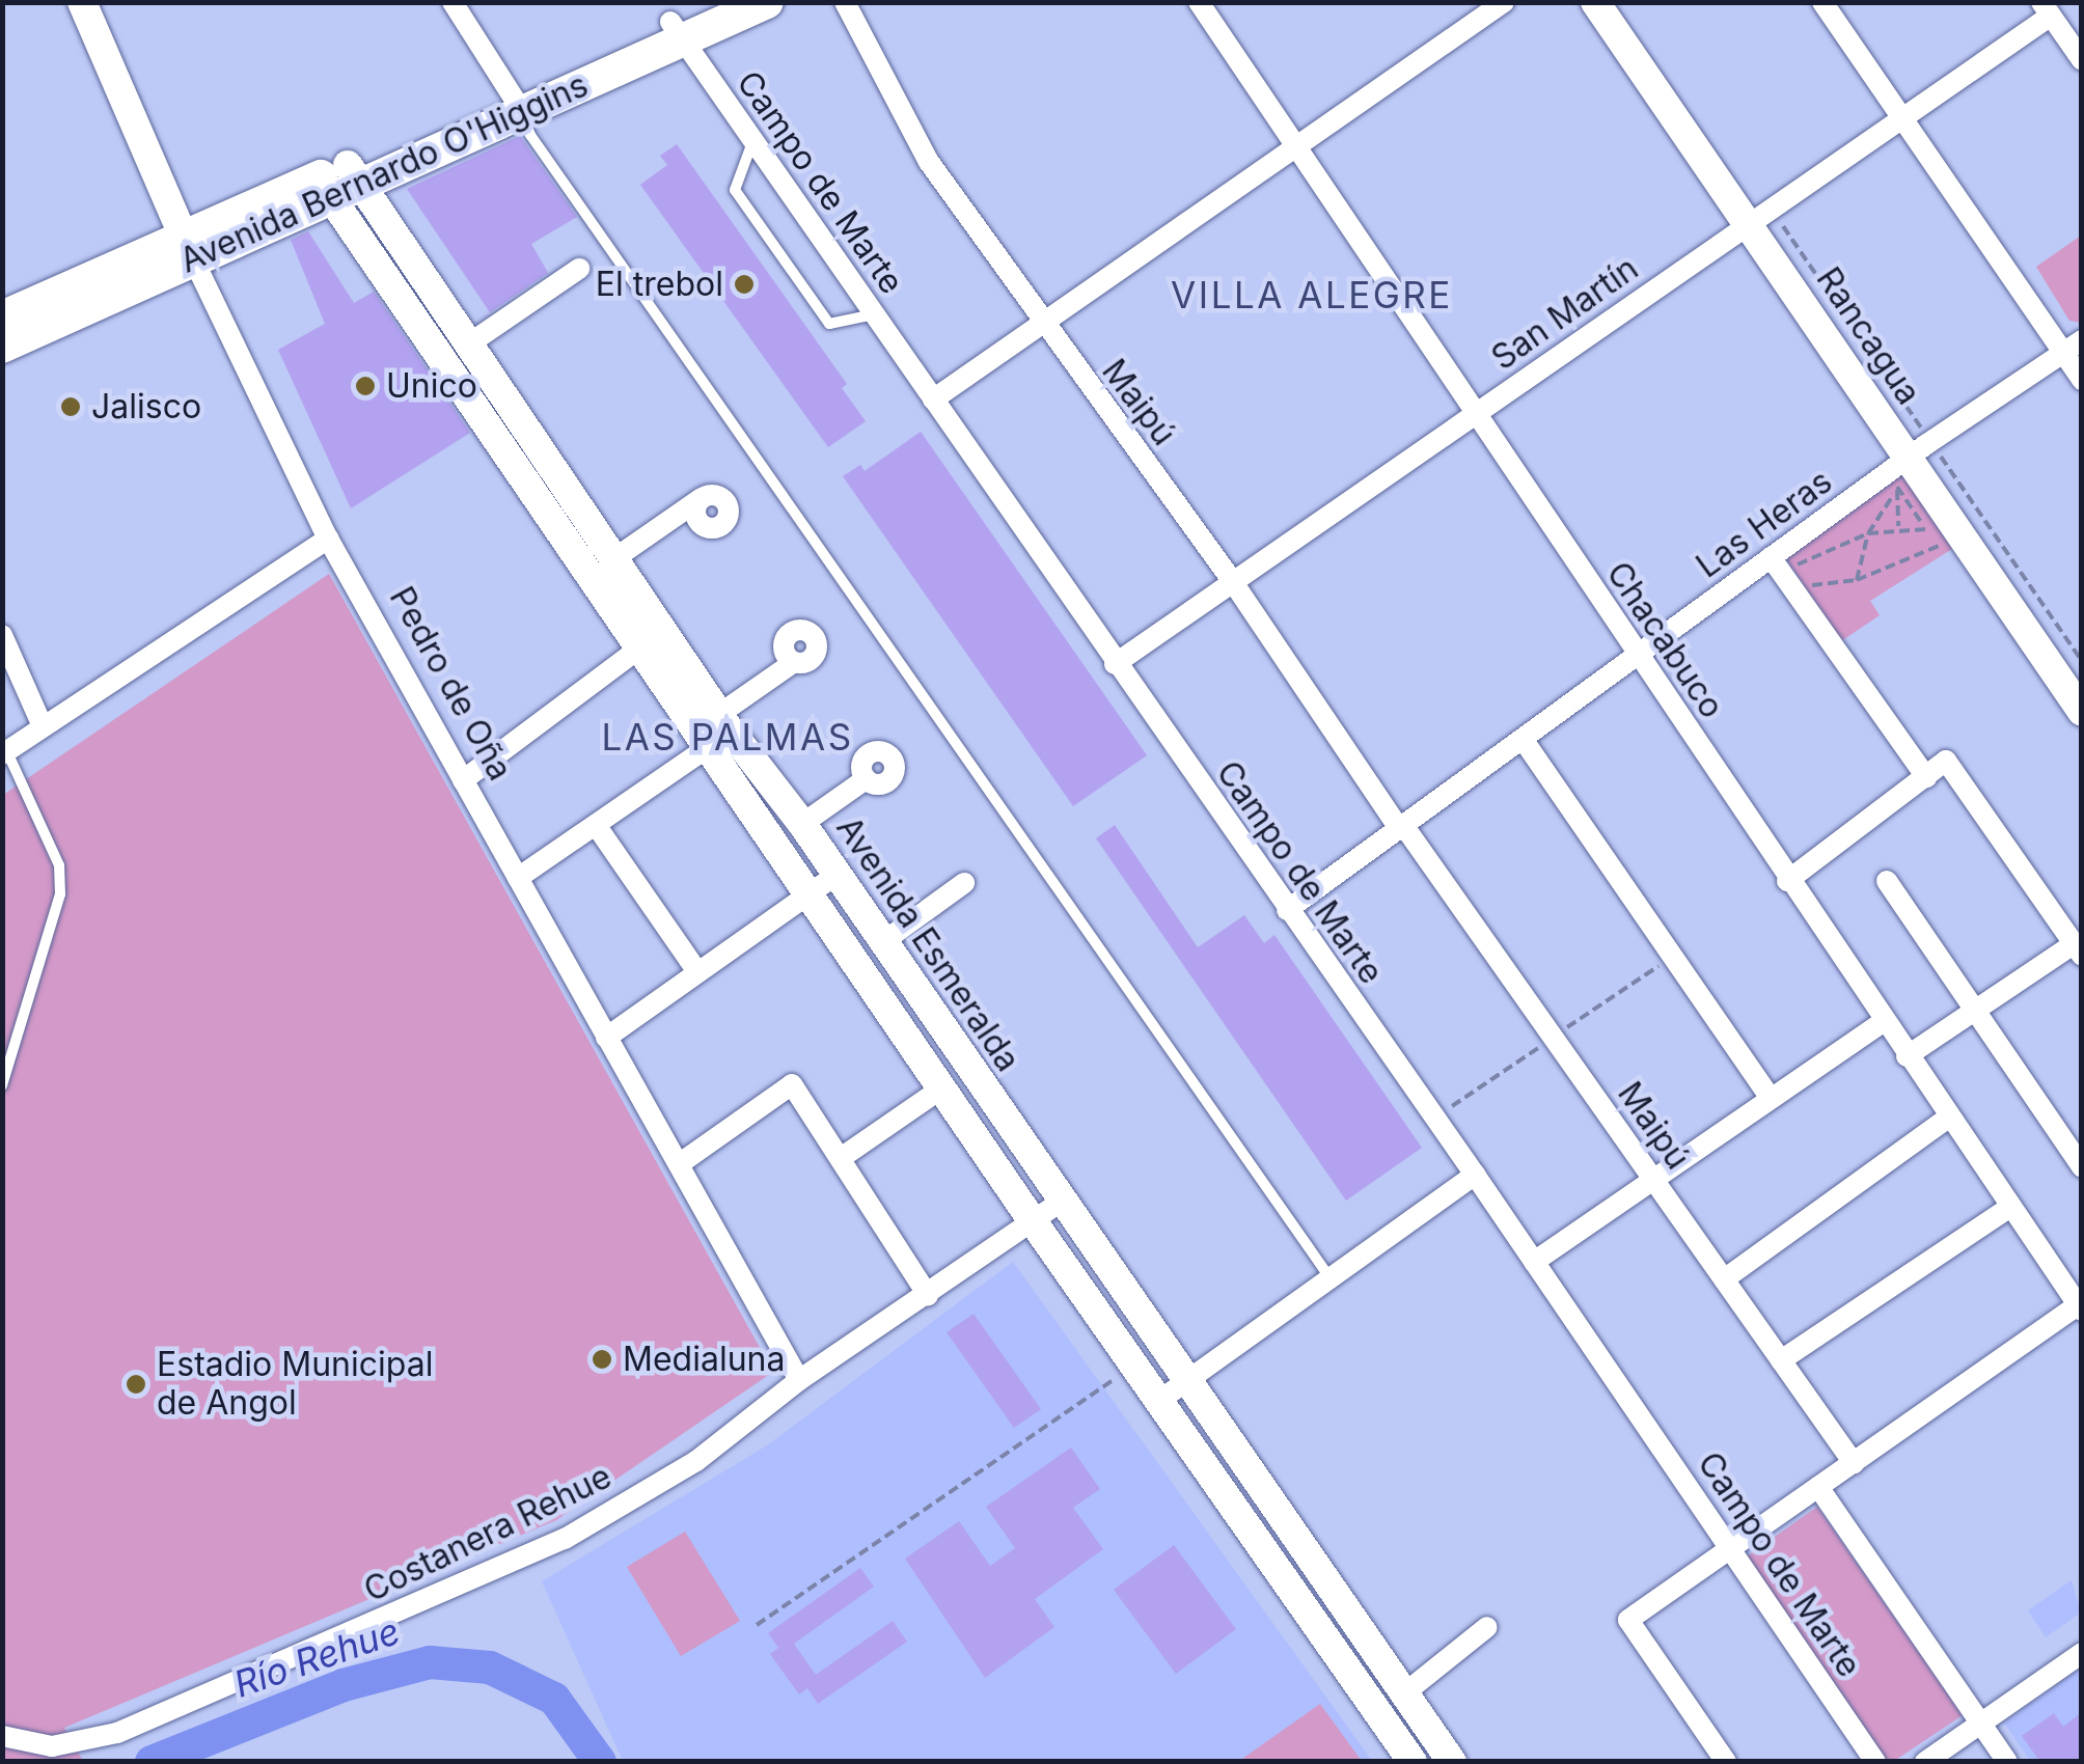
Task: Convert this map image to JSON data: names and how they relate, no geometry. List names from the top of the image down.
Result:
{
  "streets": {
    "main road": ["Avenida Bernardo O'Higgins"],
    "street": [
      "Campo de Marte",
      "San Martín",
      "Rancagua",
      "Maipú",
      "Las Heras",
      "Chacabuco",
      "Pedro de Oña",
      "Avenida Esmeralda",
      "Costanera Rehue"
    ]
  },
  "crossings": [
    ["Avenida Bernardo O'Higgins", "Campo de Marte"],
    ["Avenida Bernardo O'Higgins", "Pedro de Oña"],
    ["Avenida Bernardo O'Higgins", "Avenida Esmeralda"],
    ["Campo de Marte", "San Martín"],
    ["Campo de Marte", "Las Heras"],
    ["San Martín", "Rancagua"],
    ["San Martín", "Maipú"],
    ["San Martín", "Chacabuco"],
    ["Rancagua", "Las Heras"],
    ["Maipú", "Las Heras"],
    ["Las Heras", "Chacabuco"],
    ["Pedro de Oña", "Costanera Rehue"],
    ["Avenida Esmeralda", "Costanera Rehue"]
  ],
  "districts": ["VILLA ALEGRE", "LAS PALMAS"],
  "water": ["Río Rehue"],
  "places": [
    "El trebol",
    "Unico",
    "Jalisco",
    "Medialuna",
    "Estadio Municipal de Angol"
  ]
}
